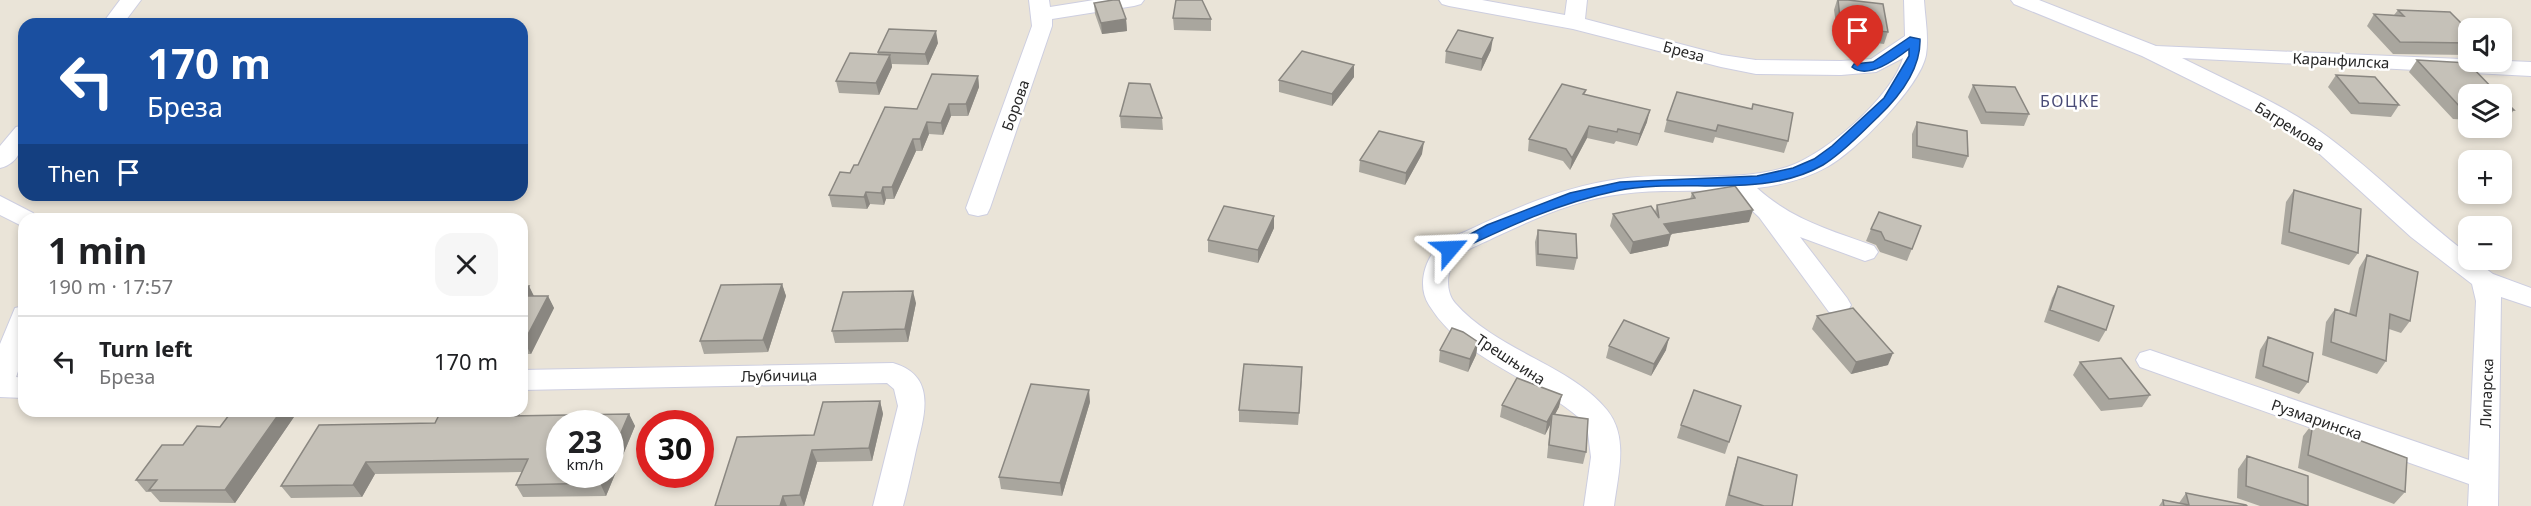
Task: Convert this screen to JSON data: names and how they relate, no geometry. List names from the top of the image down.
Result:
{
  "streets": {
    "street": [
      "Бреза",
      "Каранфилска",
      "Борова",
      "Багремова",
      "Трешњина",
      "Љубичица",
      "Липарска",
      "Рузмаринска"
    ]
  },
  "crossings": [
    ["Бреза", "Трешњина"],
    ["Каранфилска", "Багремова"],
    ["Багремова", "Липарска"],
    ["Липарска", "Рузмаринска"]
  ],
  "districts": ["БОЦКЕ"],
  "page": {
    "map_buttons": ["+", "−"],
    "turn": ["170 m", "Бреза"],
    "then": "Then",
    "heading": ["1 min", "190 m · 17:57"],
    "list": [
      {
        "name": "Turn left",
        "note": "Бреза",
        "value": "170 m"
      }
    ],
    "speed": "23 km/h",
    "limit": "30"
  }
}
